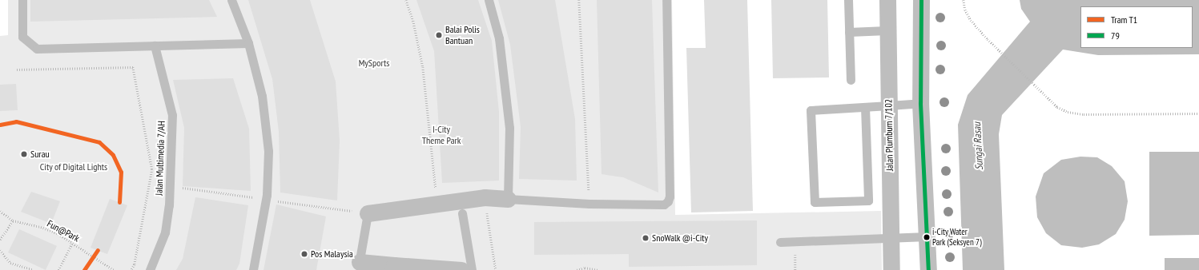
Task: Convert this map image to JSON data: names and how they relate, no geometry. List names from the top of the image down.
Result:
{
  "streets": {
    "street": ["Jalan Plumbum 7/102"],
    "lane": ["Jalan Multimedia 7/AH"],
    "path": ["Fun@Park"]
  },
  "water": ["Sungai Rasau"],
  "parks": ["MySports", "I-City Theme Park", "City of Digital Lights"],
  "places": [
    "Balai Polis Bantuan",
    "Surau",
    "i-City Water Park (Seksyen 7)",
    "SnoWalk @i-City",
    "Pos Malaysia"
  ],
  "lines": ["transit line 79", "tram line T1"],
  "legend": ["Tram T1", "79"]
}
